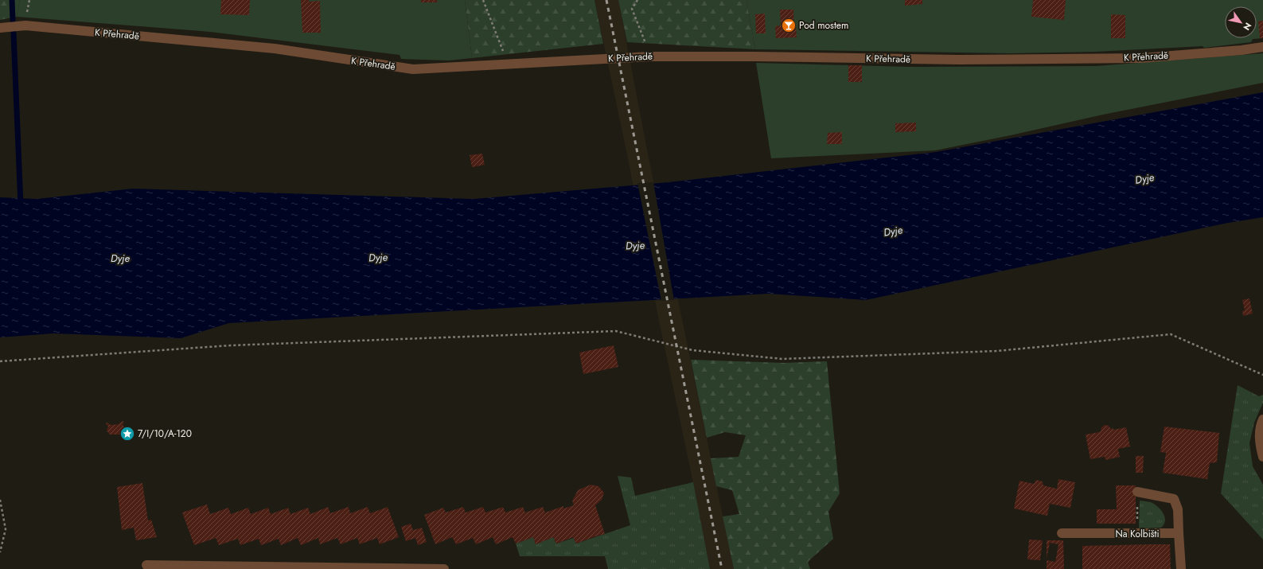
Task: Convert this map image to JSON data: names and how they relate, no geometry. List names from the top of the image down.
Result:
{
  "streets": {
    "street": ["K Přehradě", "Na Kolbišti"]
  },
  "water": ["Dyje"],
  "places": {
    "bar": ["Pod mostem"],
    "place": ["7/I/10/A-120"]
  },
  "north": "bottom right"
}
